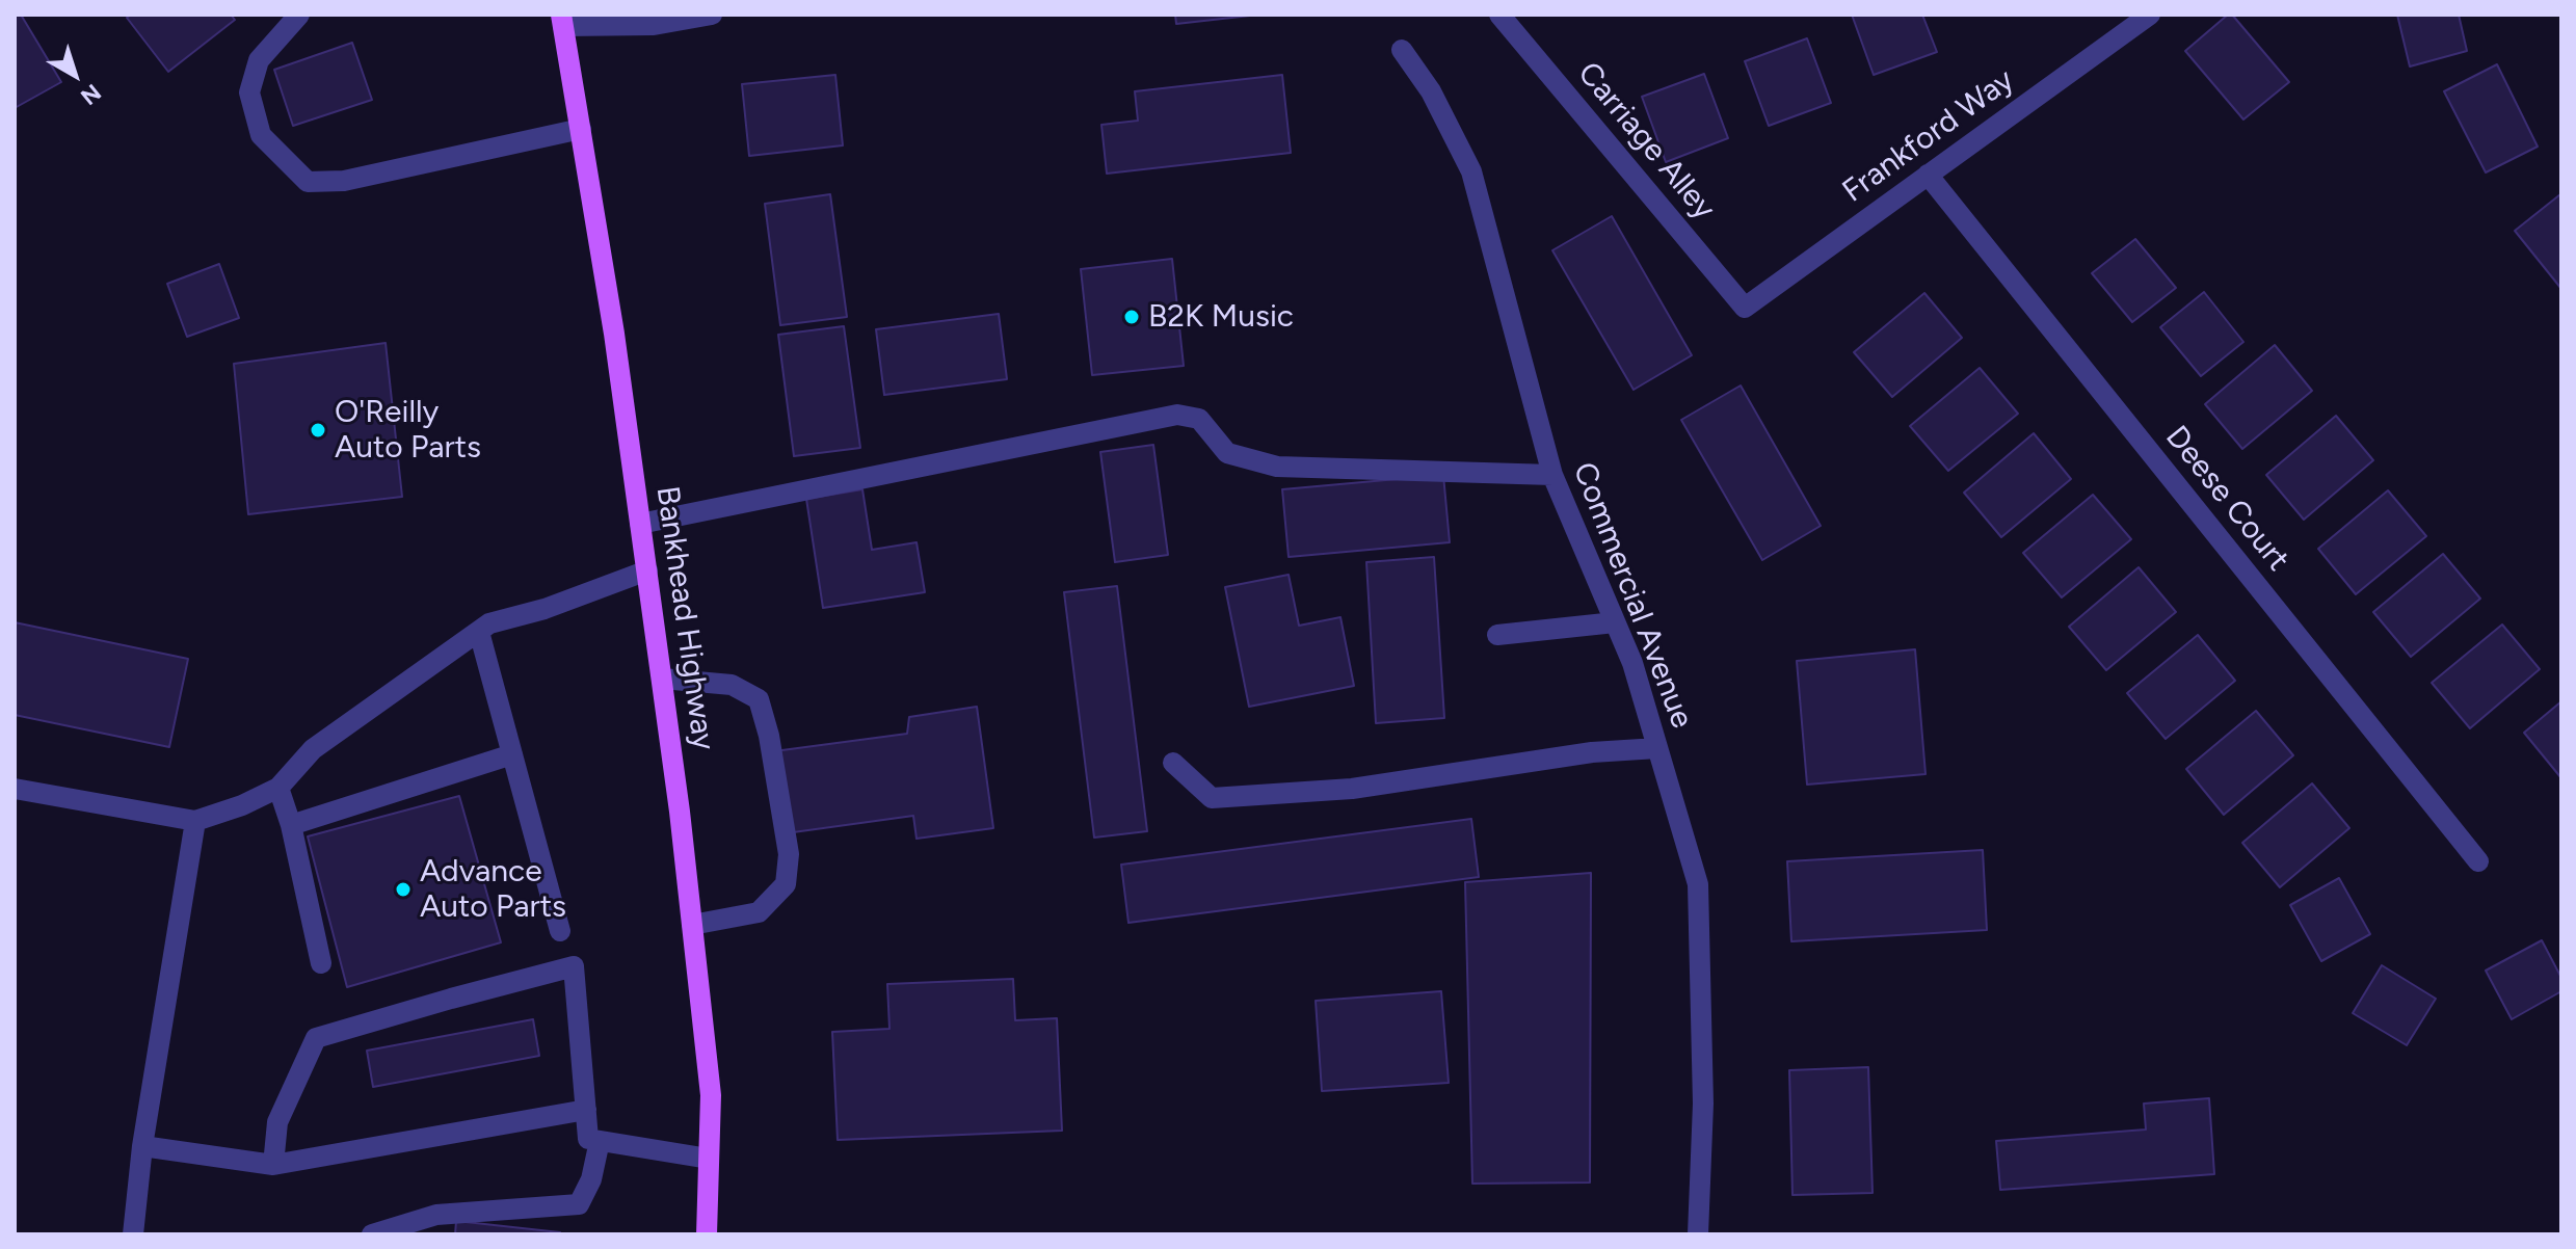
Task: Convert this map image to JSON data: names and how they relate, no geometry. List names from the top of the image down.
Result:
{
  "streets": {
    "main road": ["Bankhead Highway"],
    "street": [
      "Frankford Way",
      "Carriage Alley",
      "Deese Court",
      "Commercial Avenue"
    ]
  },
  "crossings": [
    ["Frankford Way", "Carriage Alley"],
    ["Frankford Way", "Deese Court"]
  ],
  "places": ["B2K Music", "O'Reilly Auto Parts", "Advance Auto Parts"],
  "north": "bottom right"
}
